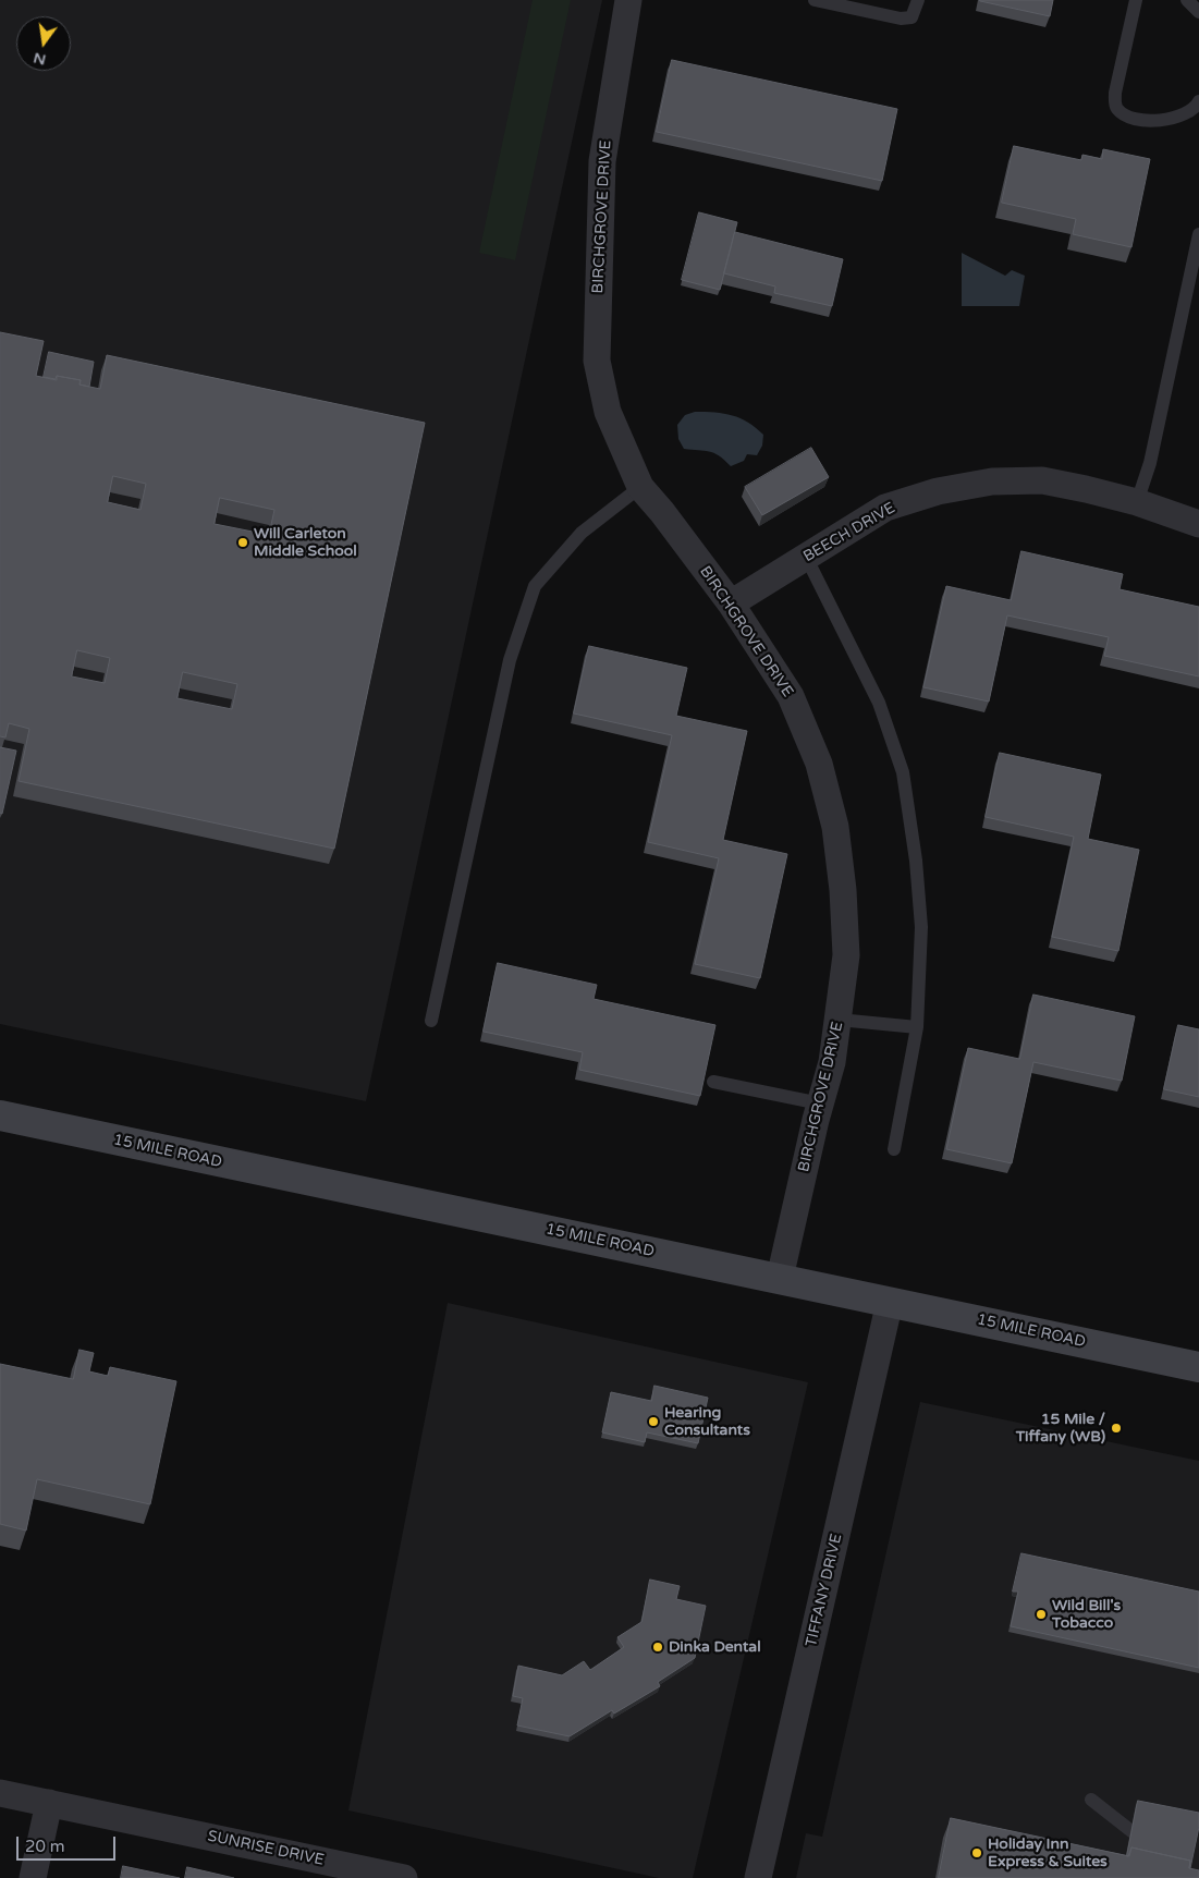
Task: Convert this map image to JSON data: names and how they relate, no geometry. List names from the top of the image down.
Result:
{
  "streets": {
    "main road": ["15 MILE ROAD"],
    "street": [
      "BIRCHGROVE DRIVE",
      "BEECH DRIVE",
      "TIFFANY DRIVE",
      "SUNRISE DRIVE"
    ]
  },
  "crossings": [
    ["BIRCHGROVE DRIVE", "BEECH DRIVE"],
    ["BIRCHGROVE DRIVE", "15 MILE ROAD"],
    ["15 MILE ROAD", "TIFFANY DRIVE"]
  ],
  "places": [
    "Will Carleton Middle School",
    "Hearing Consultants",
    "15 Mile / Tiffany (WB)",
    "Wild Bill's Tobacco",
    "Dinka Dental",
    "Holiday Inn Express & Suites"
  ],
  "scale_bar": "20 m",
  "north": "bottom"
}
